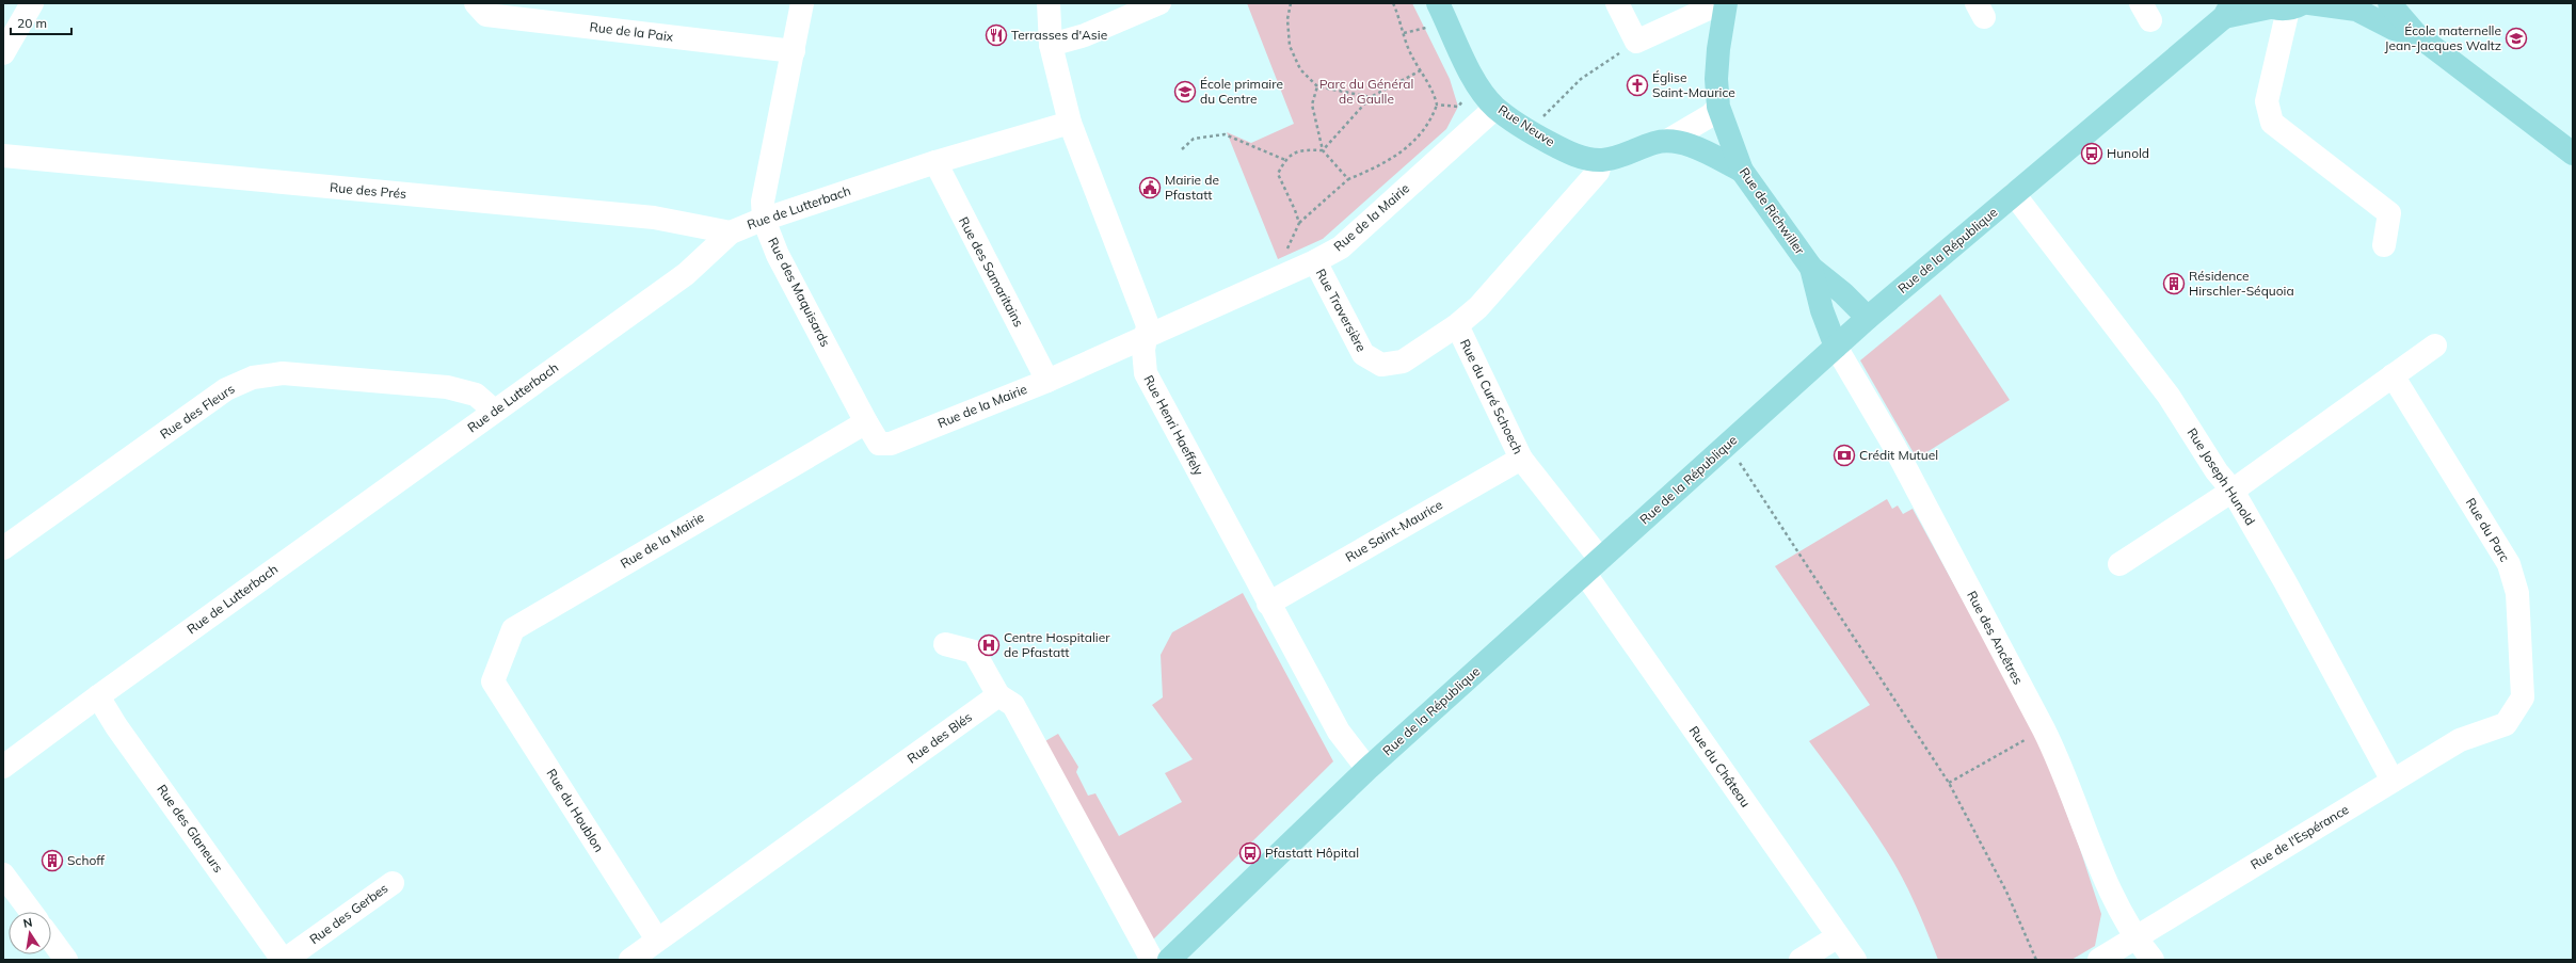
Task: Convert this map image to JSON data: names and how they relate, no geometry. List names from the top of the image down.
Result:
{
  "streets": {
    "main road": ["Rue Neuve", "Rue de Richwiller", "Rue de la République"],
    "street": [
      "Rue de la Paix",
      "Rue des Prés",
      "Rue de Lutterbach",
      "Rue de la Mairie",
      "Rue des Samaritains",
      "Rue des Maquisards",
      "Rue Traversière",
      "Rue du Curé Schoech",
      "Rue des Fleurs",
      "Rue Henri Haeffely",
      "Rue Joseph Hunold",
      "Rue du Parc",
      "Rue Saint-Maurice",
      "Rue des Ancêtres",
      "Rue des Blés",
      "Rue du Château",
      "Rue du Houblon",
      "Rue des Glaneurs",
      "Rue de l'Espérance",
      "Rue des Gerbes"
    ]
  },
  "crossings": [
    ["Rue de la Paix", "Rue des Maquisards"],
    ["Rue Neuve", "Rue de Richwiller"],
    ["Rue Neuve", "Rue de la Mairie"],
    ["Rue Neuve", "Rue du Curé Schoech"],
    ["Rue des Prés", "Rue de Lutterbach"],
    ["Rue de Lutterbach", "Rue des Samaritains"],
    ["Rue de Lutterbach", "Rue des Maquisards"],
    ["Rue de Lutterbach", "Rue des Fleurs"],
    ["Rue de Lutterbach", "Rue Henri Haeffely"],
    ["Rue de Lutterbach", "Rue des Glaneurs"],
    ["Rue de Richwiller", "Rue de la République"],
    ["Rue de Richwiller", "Rue des Ancêtres"],
    ["Rue de la Mairie", "Rue des Samaritains"],
    ["Rue de la Mairie", "Rue des Maquisards"],
    ["Rue de la Mairie", "Rue Traversière"],
    ["Rue de la Mairie", "Rue Henri Haeffely"],
    ["Rue de la Mairie", "Rue du Houblon"],
    ["Rue de la République", "Rue du Curé Schoech"],
    ["Rue de la République", "Rue Henri Haeffely"],
    ["Rue de la République", "Rue Joseph Hunold"],
    ["Rue de la République", "Rue des Ancêtres"],
    ["Rue de la République", "Rue du Château"],
    ["Rue Traversière", "Rue du Curé Schoech"],
    ["Rue du Curé Schoech", "Rue Saint-Maurice"],
    ["Rue du Curé Schoech", "Rue du Château"],
    ["Rue Henri Haeffely", "Rue Saint-Maurice"],
    ["Rue Joseph Hunold", "Rue de l'Espérance"],
    ["Rue du Parc", "Rue de l'Espérance"],
    ["Rue des Ancêtres", "Rue de l'Espérance"],
    ["Rue des Blés", "Rue du Houblon"],
    ["Rue des Glaneurs", "Rue des Gerbes"]
  ],
  "parks": ["Parc du Général de Gaulle"],
  "places": {
    "restaurant": ["Terrasses d'Asie"],
    "school or university": ["École maternelle Jean-Jacques Waltz", "École primaire du Centre"],
    "church": ["Église Saint-Maurice"],
    "bus stop": ["Hunold", "Pfastatt Hôpital"],
    "public building": ["Mairie de Pfastatt"],
    "building": ["Résidence Hirschler-Séquoia", "Schoff"],
    "bank": ["Crédit Mutuel"],
    "hospital": ["Centre Hospitalier de Pfastatt"]
  },
  "scale_bar": "20 m",
  "north": "top"
}
